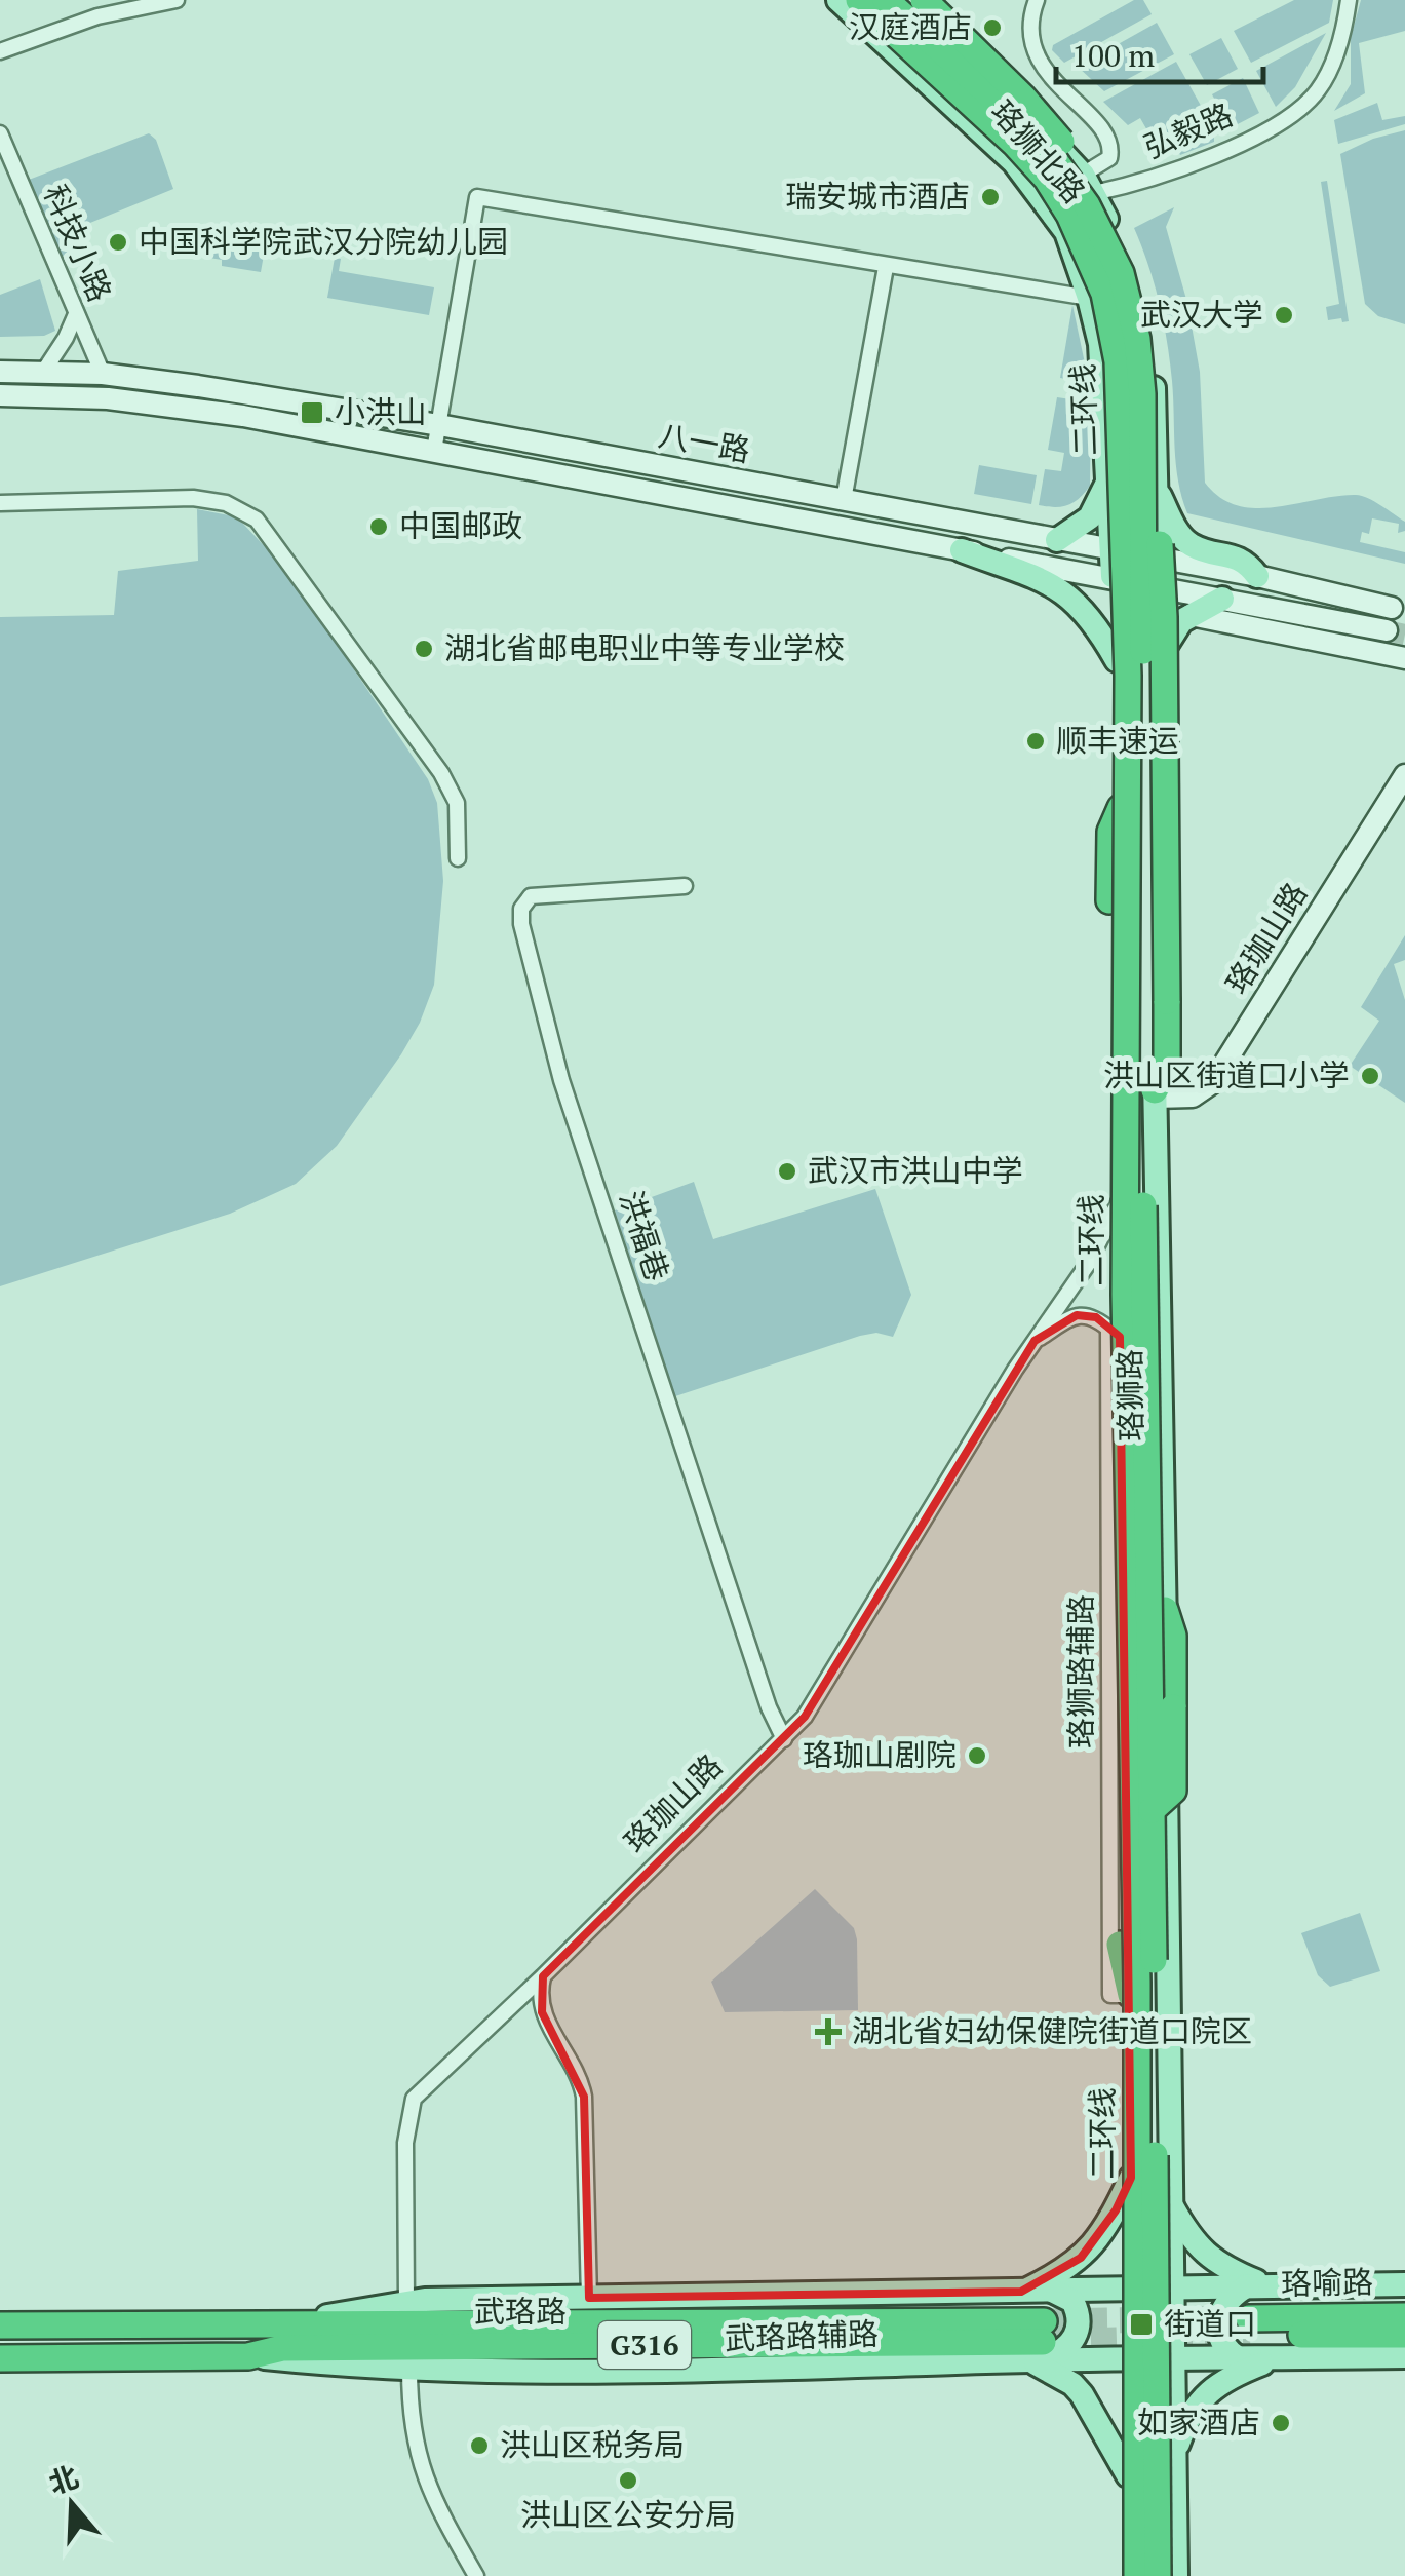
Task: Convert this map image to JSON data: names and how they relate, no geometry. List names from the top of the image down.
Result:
{
  "streets": {
    "highway": [
      "二环线",
      "珞喻路",
      "武珞路",
      "G316"
    ],
    "main road": [
      "珞狮北路",
      "八一路",
      "珞珈山路",
      "珞狮路",
      "武珞路辅路"
    ],
    "street": ["弘毅路", "科技小路", "洪福巷"]
  },
  "crossings": [
    ["弘毅路", "珞狮北路"],
    ["珞狮北路", "八一路"],
    ["珞狮北路", "珞狮路"],
    ["科技小路", "八一路"],
    ["八一路", "珞狮路"],
    ["珞珈山路", "洪福巷"],
    ["珞珈山路", "珞狮路"],
    ["珞珈山路", "武珞路辅路"],
    ["珞狮路", "武珞路辅路"],
    ["珞喻路", "武珞路辅路"],
    ["武珞路", "武珞路辅路"]
  ],
  "places": {
    "other": [
      "汉庭酒店",
      "瑞安城市酒店",
      "中国科学院武汉分院幼儿园",
      "武汉大学",
      "中国邮政",
      "湖北省邮电职业中等专业学校",
      "顺丰速运",
      "洪山区街道口小学",
      "武汉市洪山中学",
      "珞珈山剧院",
      "如家酒店",
      "洪山区税务局",
      "洪山区公安分局"
    ],
    "transit": ["小洪山", "街道口"],
    "health": ["湖北省妇幼保健院街道口院区"]
  },
  "scale_bar": "100 m",
  "north": "top"
}
